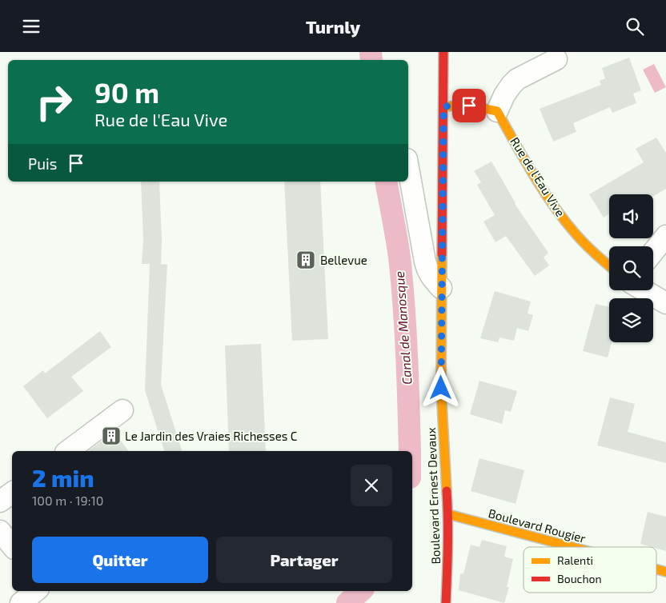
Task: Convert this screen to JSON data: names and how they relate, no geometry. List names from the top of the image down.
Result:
{
  "streets": {
    "street": ["Rue de l'Eau Vive", "Boulevard Ernest Devaux", "Boulevard Rougier"]
  },
  "crossings": [
    ["Boulevard Ernest Devaux", "Boulevard Rougier"]
  ],
  "water": ["Canal de Manosque"],
  "places": {
    "building": ["Bellevue", "Le Jardin des Vraies Richesses C"]
  },
  "legend": ["Ralenti", "Bouchon"],
  "page": {
    "header": "Turnly",
    "turn": ["90 m", "Rue de l'Eau Vive"],
    "then": "Puis",
    "heading": ["2 min", "100 m · 19:10"],
    "buttons": ["Quitter", "Partager"]
  }
}
